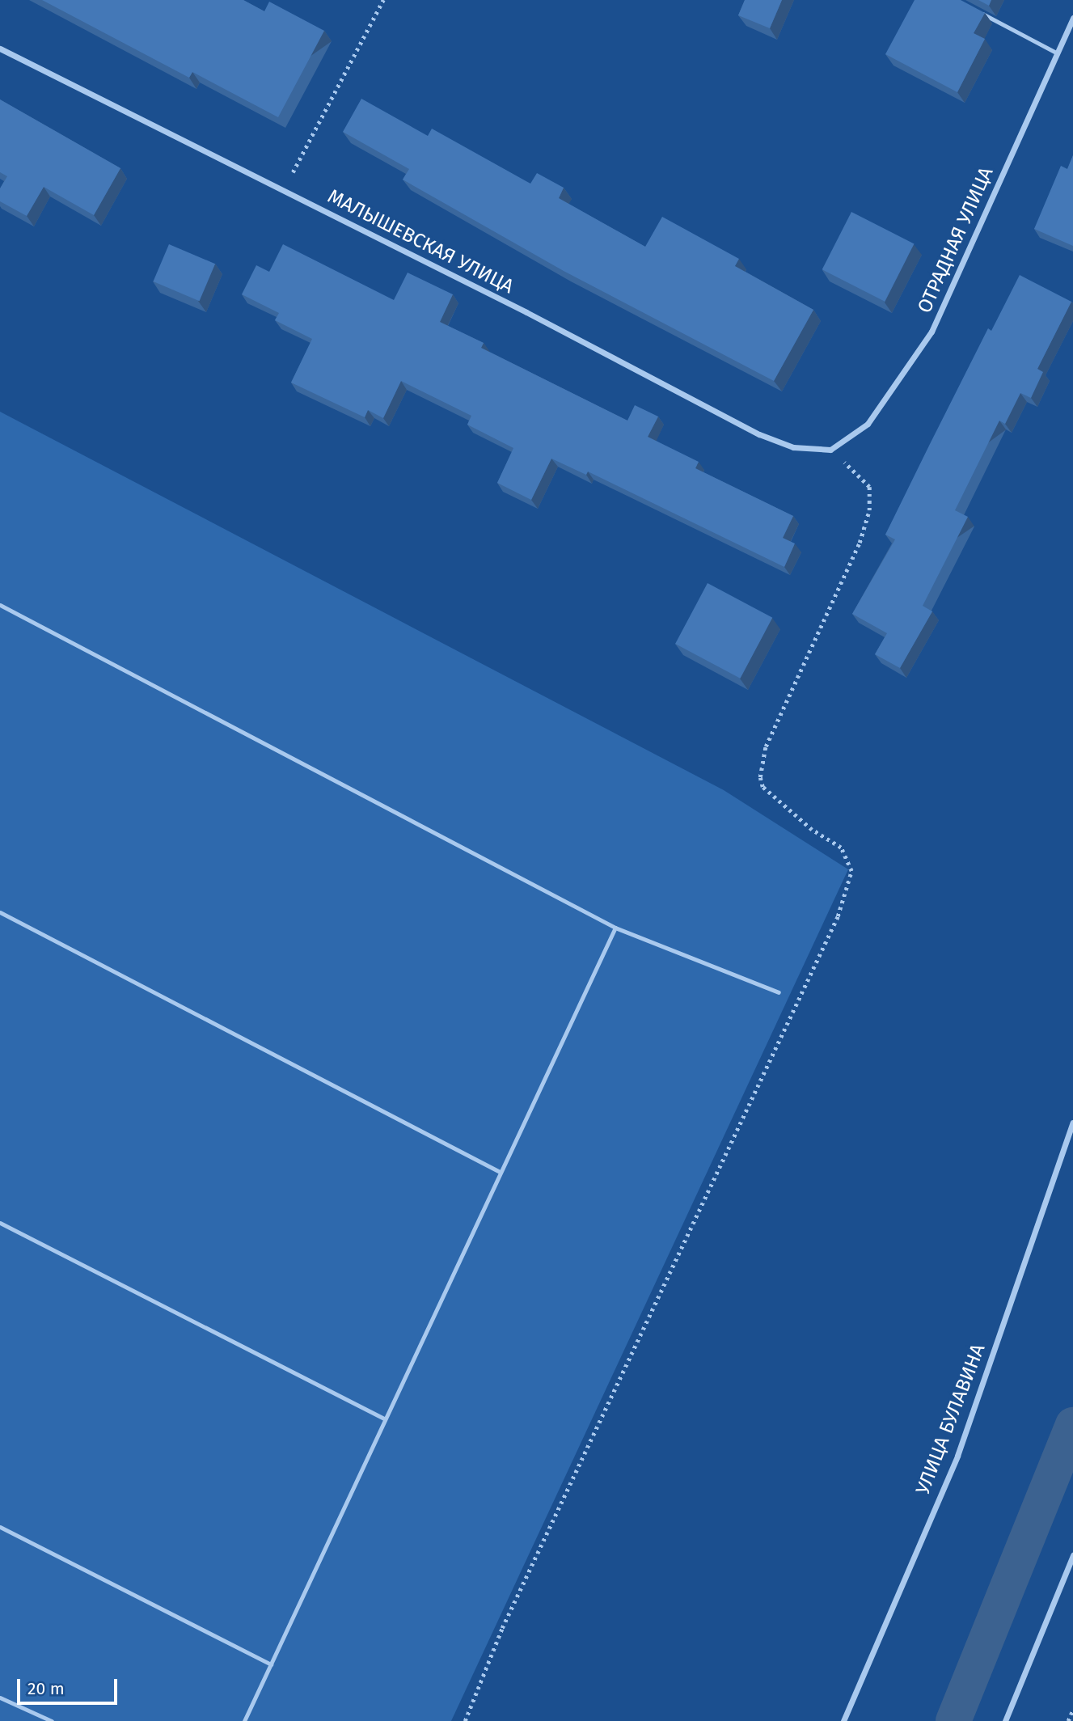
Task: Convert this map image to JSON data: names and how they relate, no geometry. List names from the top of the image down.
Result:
{
  "streets": {
    "street": ["ОТРАДНАЯ УЛИЦА", "МАЛЫШЕВСКАЯ УЛИЦА", "УЛИЦА БУЛАВИНА"]
  },
  "crossings": [
    ["ОТРАДНАЯ УЛИЦА", "МАЛЫШЕВСКАЯ УЛИЦА"]
  ],
  "scale_bar": "20 m"
}
